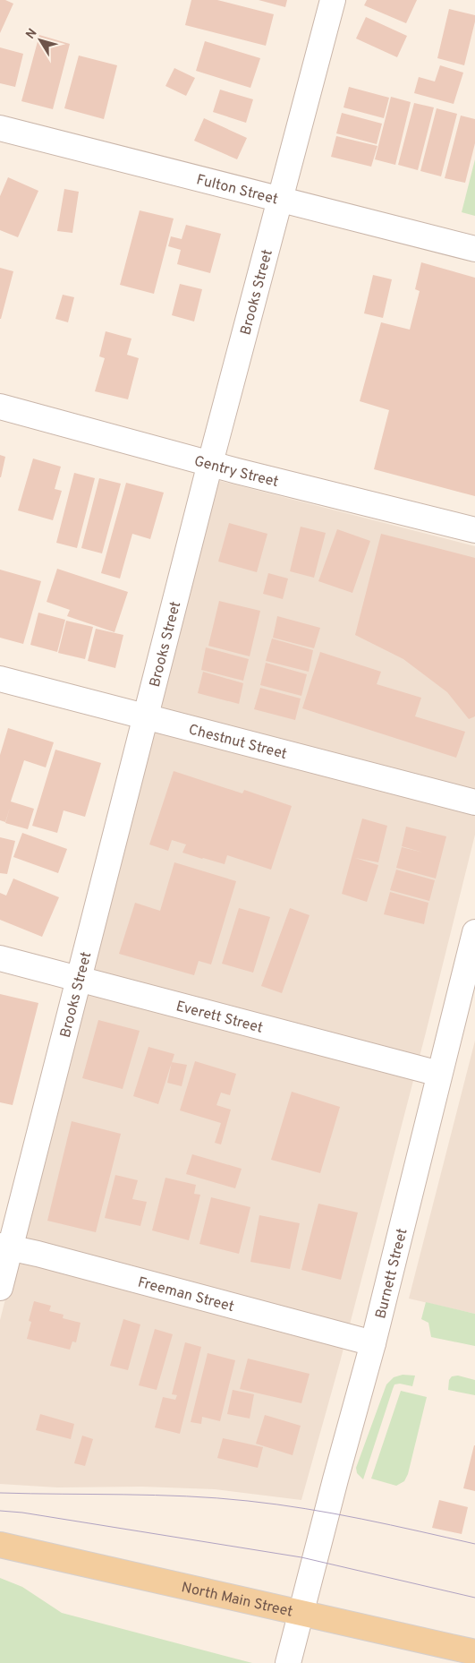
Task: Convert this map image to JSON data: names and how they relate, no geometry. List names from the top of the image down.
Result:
{
  "streets": {
    "main road": ["North Main Street"],
    "street": [
      "Fulton Street",
      "Brooks Street",
      "Gentry Street",
      "Chestnut Street",
      "Everett Street",
      "Burnett Street",
      "Freeman Street"
    ]
  },
  "crossings": [
    ["Fulton Street", "Brooks Street"],
    ["Brooks Street", "Gentry Street"],
    ["Brooks Street", "Chestnut Street"],
    ["Brooks Street", "Everett Street"],
    ["Brooks Street", "Freeman Street"],
    ["Everett Street", "Burnett Street"],
    ["Burnett Street", "Freeman Street"],
    ["Burnett Street", "North Main Street"]
  ],
  "north": "top left"
}
